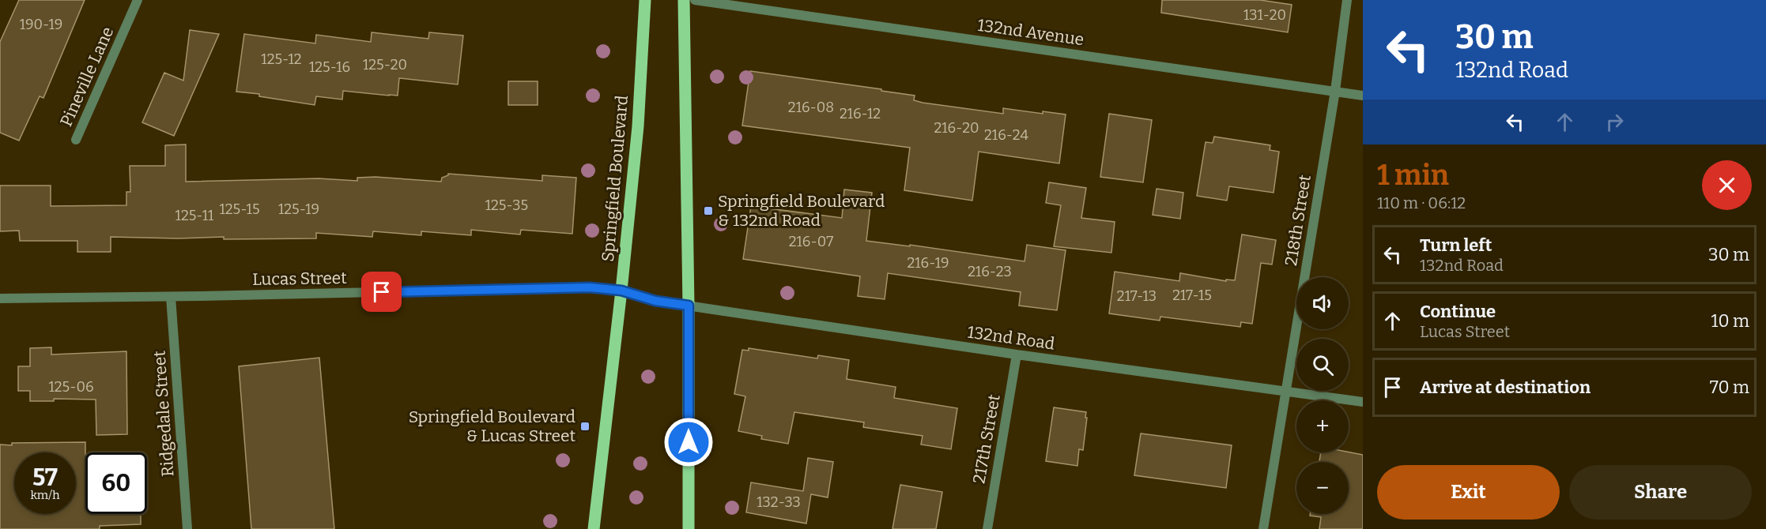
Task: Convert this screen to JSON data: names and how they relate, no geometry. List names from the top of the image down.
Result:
{
  "streets": {
    "main road": ["Springfield Boulevard"],
    "street": [
      "132nd Avenue",
      "Pineville Lane",
      "218th Street",
      "Lucas Street",
      "132nd Road",
      "Ridgedale Street",
      "217th Street"
    ]
  },
  "crossings": [
    ["132nd Avenue", "218th Street"],
    ["Springfield Boulevard", "Lucas Street"],
    ["218th Street", "132nd Road"],
    ["Lucas Street", "132nd Road"],
    ["Lucas Street", "Ridgedale Street"],
    ["132nd Road", "217th Street"]
  ],
  "places": {
    "transit": ["Springfield Boulevard & 132nd Road", "Springfield Boulevard & Lucas Street"]
  },
  "house_numbers": [
    "131-20",
    "190-19",
    "125-12",
    "125-20",
    "125-16",
    "216-08",
    "216-12",
    "216-20",
    "216-24",
    "125-35",
    "125-15",
    "125-19",
    "125-11",
    "216-07",
    "216-19",
    "216-23",
    "217-15",
    "217-13",
    "125-06",
    "132-33"
  ],
  "page": {
    "turn": ["30 m", "132nd Road"],
    "heading": ["1 min", "110 m · 06:12"],
    "list": [
      {
        "name": "Turn left",
        "note": "132nd Road",
        "value": "30 m"
      },
      {
        "name": "Continue",
        "note": "Lucas Street",
        "value": "10 m"
      },
      {
        "name": "Arrive at destination",
        "value": "70 m"
      }
    ],
    "map_buttons": ["+", "−"],
    "speed": "57 km/h",
    "limit": "60",
    "buttons": ["Exit", "Share"]
  }
}
